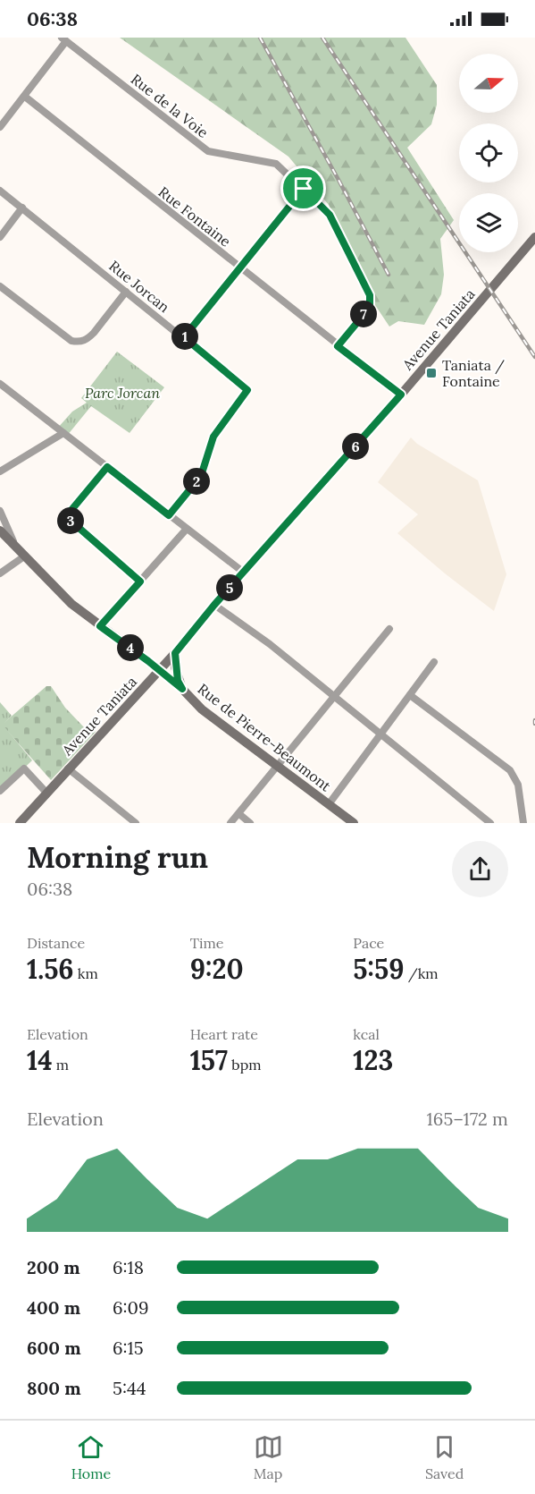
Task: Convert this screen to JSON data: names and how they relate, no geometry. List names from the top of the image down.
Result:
{
  "streets": {
    "main road": ["Avenue Taniata", "Rue de Pierre-Beaumont"],
    "street": ["Rue de la Voie", "Rue Fontaine", "Rue Jorcan"]
  },
  "crossings": [
    ["Rue de la Voie", "Rue Fontaine"],
    ["Rue Fontaine", "Avenue Taniata"],
    ["Avenue Taniata", "Rue de Pierre-Beaumont"]
  ],
  "parks": ["Parc Jorcan"],
  "places": {
    "transit": ["Taniata / Fontaine"]
  },
  "north": "right",
  "page": {
    "status": "06:38",
    "pins": [
      "7",
      "1",
      "6",
      "2",
      "3",
      "5",
      "4"
    ],
    "heading": ["Morning run", "06:38"],
    "stats": [
      ["Distance", "1.56 km"],
      ["Time", "9:20"],
      ["Pace", "5:59 /km"],
      ["Elevation", "14 m"],
      ["Heart rate", "157 bpm"],
      ["kcal", "123"]
    ],
    "chart": ["Elevation", "165–172 m"],
    "list": [
      {
        "name": "200 m",
        "note": "6:18"
      },
      {
        "name": "400 m",
        "note": "6:09"
      },
      {
        "name": "600 m",
        "note": "6:15"
      },
      {
        "name": "800 m",
        "note": "5:44"
      }
    ],
    "tabs": ["Home", "Map", "Saved"]
  }
}
